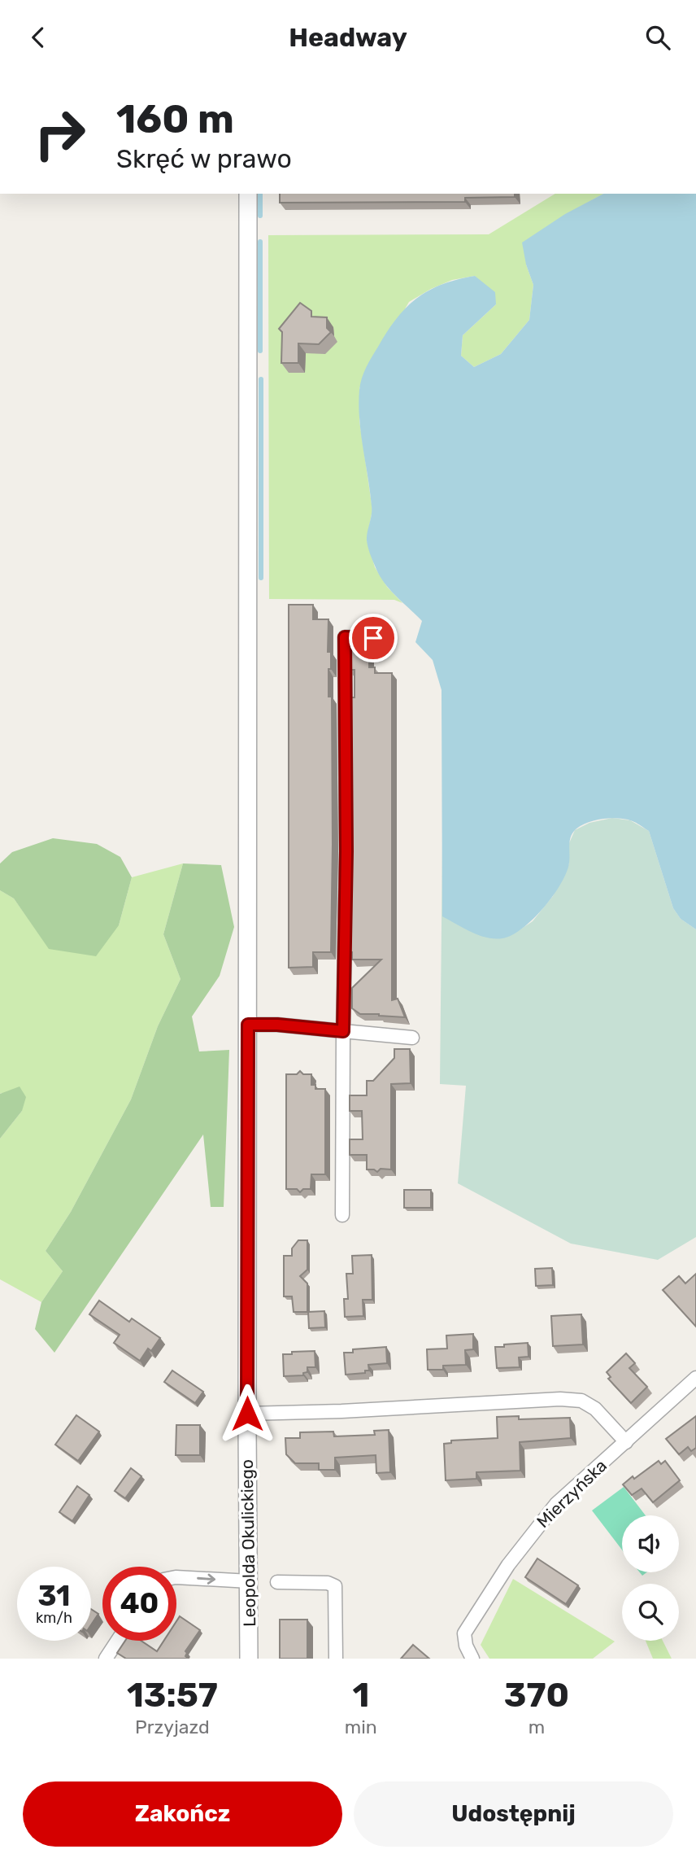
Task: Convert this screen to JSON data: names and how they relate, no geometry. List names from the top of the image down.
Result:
{
  "streets": {
    "street": ["Mierzyńska", "Leopolda Okulickiego"]
  },
  "page": {
    "header": "Headway",
    "turn": ["160 m", "Skręć w prawo"],
    "speed": "31 km/h",
    "limit": "40",
    "eta": [
      "13:57",
      "Przyjazd",
      "1",
      "min",
      "370",
      "m"
    ],
    "buttons": ["Zakończ", "Udostępnij"]
  }
}
